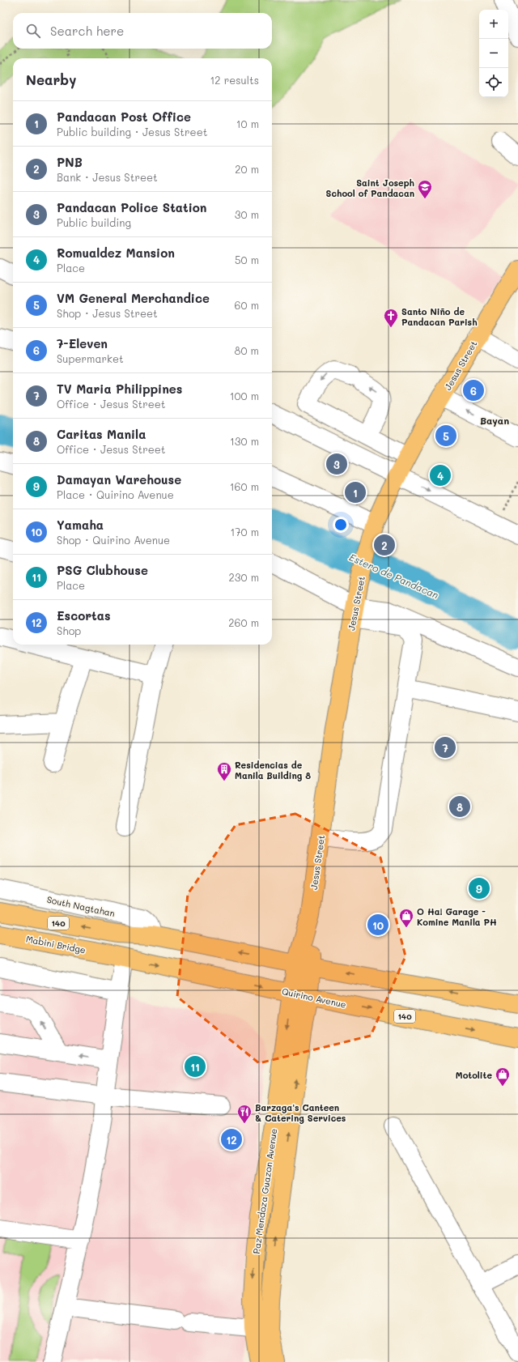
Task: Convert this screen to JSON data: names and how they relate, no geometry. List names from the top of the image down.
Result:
{
  "streets": {
    "main road": [
      "Jesus Street",
      "140",
      "Mabini Bridge",
      "Quirino Avenue",
      "Paz Mendoza Guazon Avenue"
    ],
    "street": ["South Nagtahan"]
  },
  "crossings": [
    ["Jesus Street", "140"],
    ["Jesus Street", "Paz Mendoza Guazon Avenue"],
    ["South Nagtahan", "140"],
    ["140", "Paz Mendoza Guazon Avenue"],
    ["Mabini Bridge", "Quirino Avenue"],
    ["Quirino Avenue", "Paz Mendoza Guazon Avenue"]
  ],
  "districts": ["Bayan"],
  "water": ["Estero de Pandacan"],
  "places": {
    "school or university": ["Saint Joseph School of Pandacan"],
    "church": ["Santo Niño de Pandacan Parish"],
    "building": ["Residencias de Manila Building 8"],
    "shop": ["O Ha! Garage - Komine Manila PH", "Motolite"],
    "restaurant": ["Barzaga's Canteen & Catering Services"]
  },
  "page": {
    "map_buttons": ["+", "−"],
    "search": "Search here",
    "heading": ["Nearby", "12 results"],
    "list": [
      {
        "mark": "1",
        "name": "Pandacan Post Office",
        "note": "Public building · Jesus Street",
        "value": "10 m"
      },
      {
        "mark": "2",
        "name": "PNB",
        "note": "Bank · Jesus Street",
        "value": "20 m"
      },
      {
        "mark": "3",
        "name": "Pandacan Police Station",
        "note": "Public building",
        "value": "30 m"
      },
      {
        "mark": "4",
        "name": "Romualdez Mansion",
        "note": "Place",
        "value": "50 m"
      },
      {
        "mark": "5",
        "name": "VM General Merchandice",
        "note": "Shop · Jesus Street",
        "value": "60 m"
      },
      {
        "mark": "6",
        "name": "7-Eleven",
        "note": "Supermarket",
        "value": "80 m"
      },
      {
        "mark": "7",
        "name": "TV Maria Philippines",
        "note": "Office · Jesus Street",
        "value": "100 m"
      },
      {
        "mark": "8",
        "name": "Caritas Manila",
        "note": "Office · Jesus Street",
        "value": "130 m"
      },
      {
        "mark": "9",
        "name": "Damayan Warehouse",
        "note": "Place · Quirino Avenue",
        "value": "160 m"
      },
      {
        "mark": "10",
        "name": "Yamaha",
        "note": "Shop · Quirino Avenue",
        "value": "170 m"
      },
      {
        "mark": "11",
        "name": "PSG Clubhouse",
        "note": "Place",
        "value": "230 m"
      },
      {
        "mark": "12",
        "name": "Escortas",
        "note": "Shop",
        "value": "260 m"
      }
    ],
    "pins": [
      "6",
      "5",
      "3",
      "4",
      "1",
      "2",
      "7",
      "8",
      "9",
      "10",
      "11",
      "12"
    ]
  }
}
